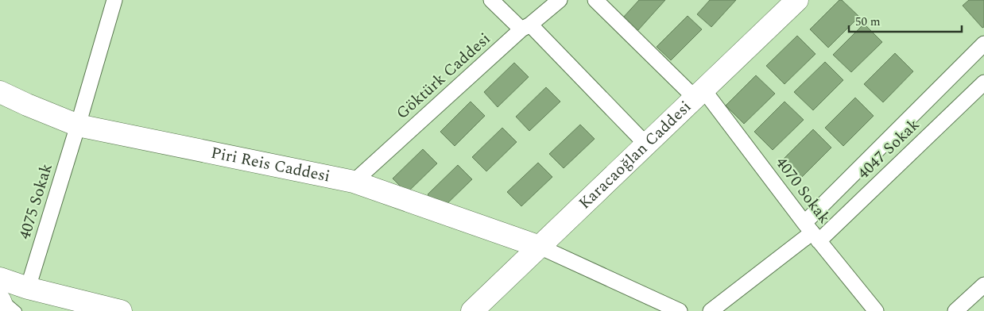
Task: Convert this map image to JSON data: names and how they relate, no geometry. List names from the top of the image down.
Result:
{
  "streets": {
    "street": [
      "Göktürk Caddesi",
      "4047 Sokak",
      "Karacaoğlan Caddesi",
      "Piri Reis Caddesi",
      "4070 Sokak",
      "4075 Sokak"
    ]
  },
  "crossings": [
    ["Göktürk Caddesi", "Piri Reis Caddesi"],
    ["4047 Sokak", "4070 Sokak"],
    ["Karacaoğlan Caddesi", "Piri Reis Caddesi"],
    ["Karacaoğlan Caddesi", "4070 Sokak"],
    ["Piri Reis Caddesi", "4075 Sokak"]
  ],
  "scale_bar": "50 m"
}
